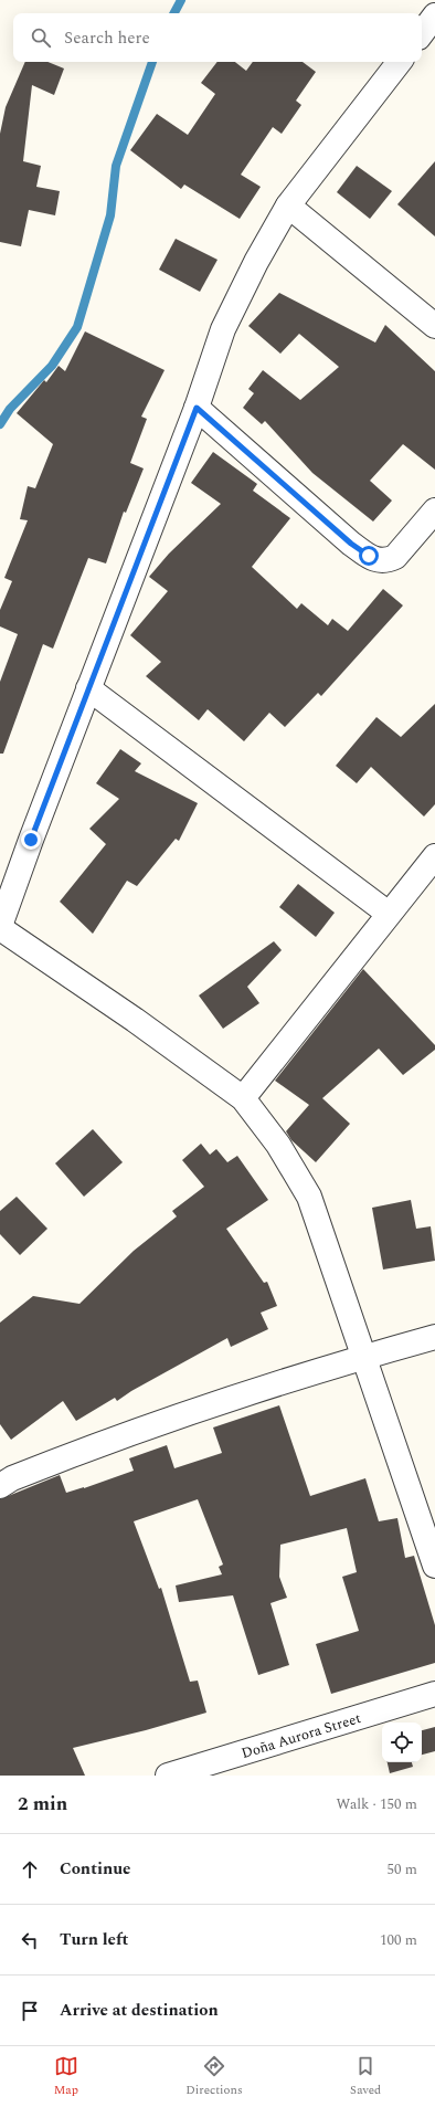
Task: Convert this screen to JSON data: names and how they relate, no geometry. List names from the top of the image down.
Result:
{
  "streets": {
    "street": ["Doña Aurora Street"]
  },
  "page": {
    "search": "Search here",
    "heading": ["2 min", "Walk · 150 m"],
    "list": [
      ["Continue", "50 m"],
      ["Turn left", "100 m"],
      "Arrive at destination"
    ],
    "nav": ["Map", "Directions", "Saved"]
  }
}
